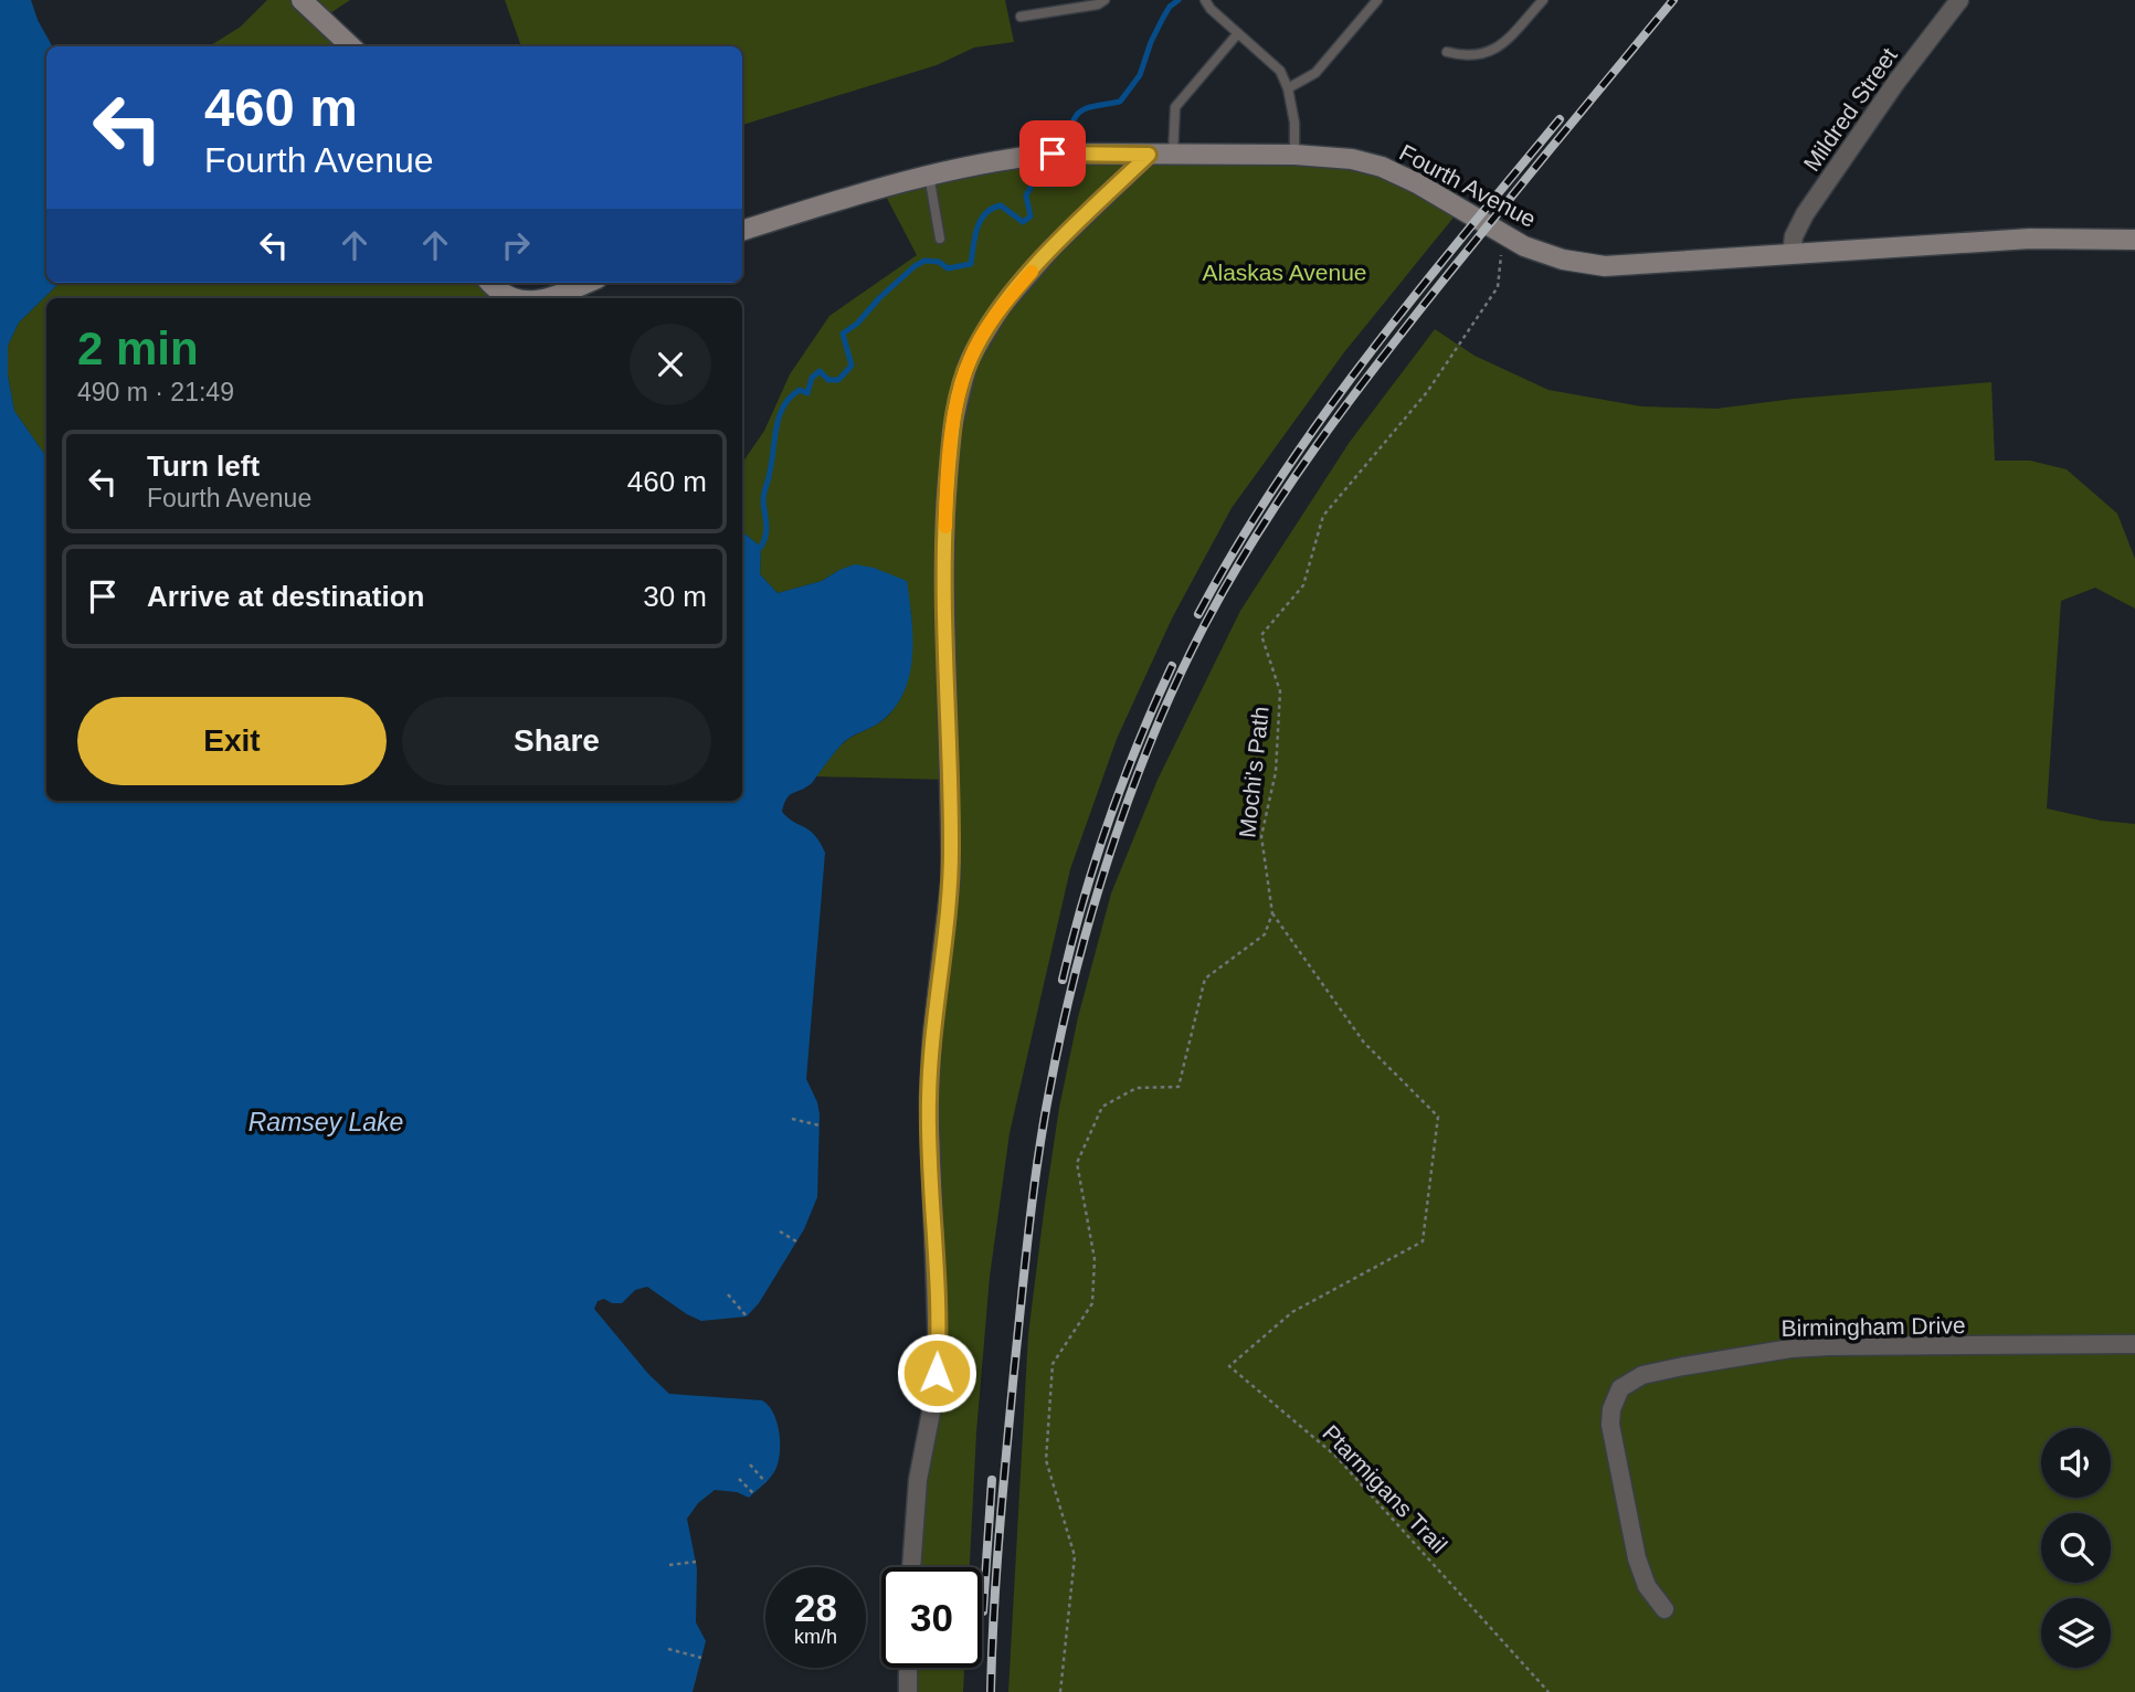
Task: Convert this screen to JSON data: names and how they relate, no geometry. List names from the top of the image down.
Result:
{
  "streets": {
    "street": ["Mildred Street", "Fourth Avenue", "Birmingham Drive"],
    "path": ["Mochi's Path", "Ptarmigans Trail"]
  },
  "crossings": [
    ["Mildred Street", "Fourth Avenue"],
    ["Fourth Avenue", "Mochi's Path"],
    ["Mochi's Path", "Ptarmigans Trail"]
  ],
  "water": ["Ramsey Lake"],
  "parks": ["Alaskas Avenue"],
  "page": {
    "turn": ["460 m", "Fourth Avenue"],
    "heading": ["2 min", "490 m · 21:49"],
    "list": [
      {
        "name": "Turn left",
        "note": "Fourth Avenue",
        "value": "460 m"
      },
      {
        "name": "Arrive at destination",
        "value": "30 m"
      }
    ],
    "buttons": ["Exit", "Share"],
    "speed": "28 km/h",
    "limit": "30"
  }
}
